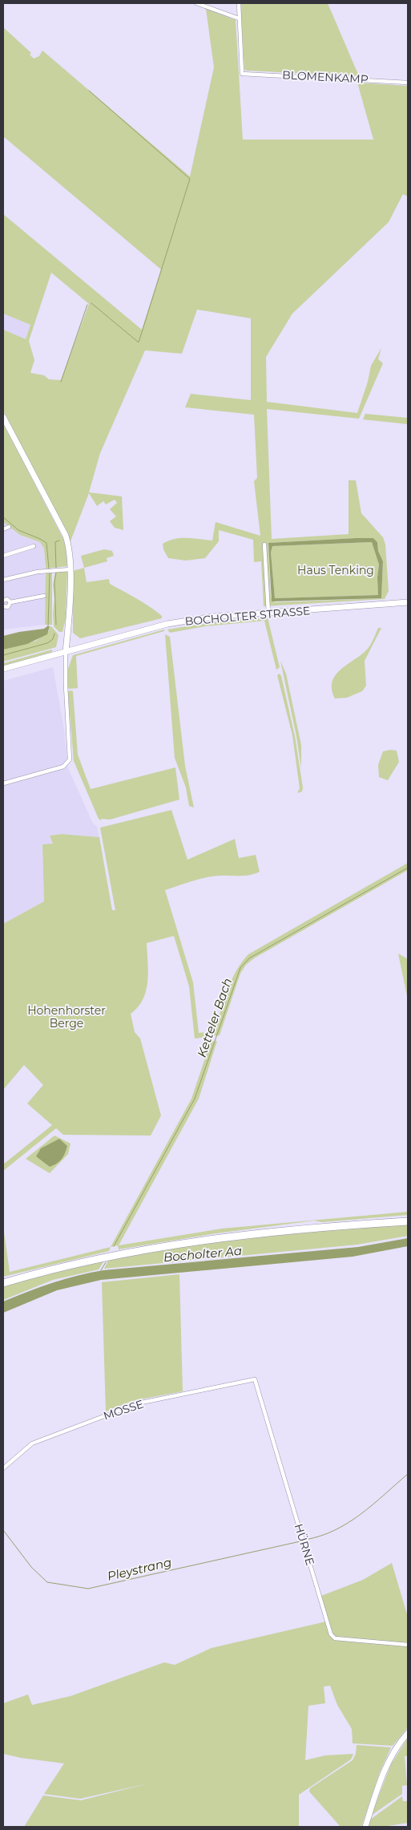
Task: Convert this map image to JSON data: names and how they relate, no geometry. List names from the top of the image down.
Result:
{
  "streets": {
    "main road": ["BOCHOLTER STRASSE"],
    "street": ["BLOMENKAMP", "MOSSE", "HÜRNE"]
  },
  "crossings": [
    ["MOSSE", "HÜRNE"]
  ],
  "water": ["Ketteler Bach", "Bocholter Aa", "Pleystrang"],
  "parks": ["Haus Tenking", "Hohenhorster Berge"]
}
